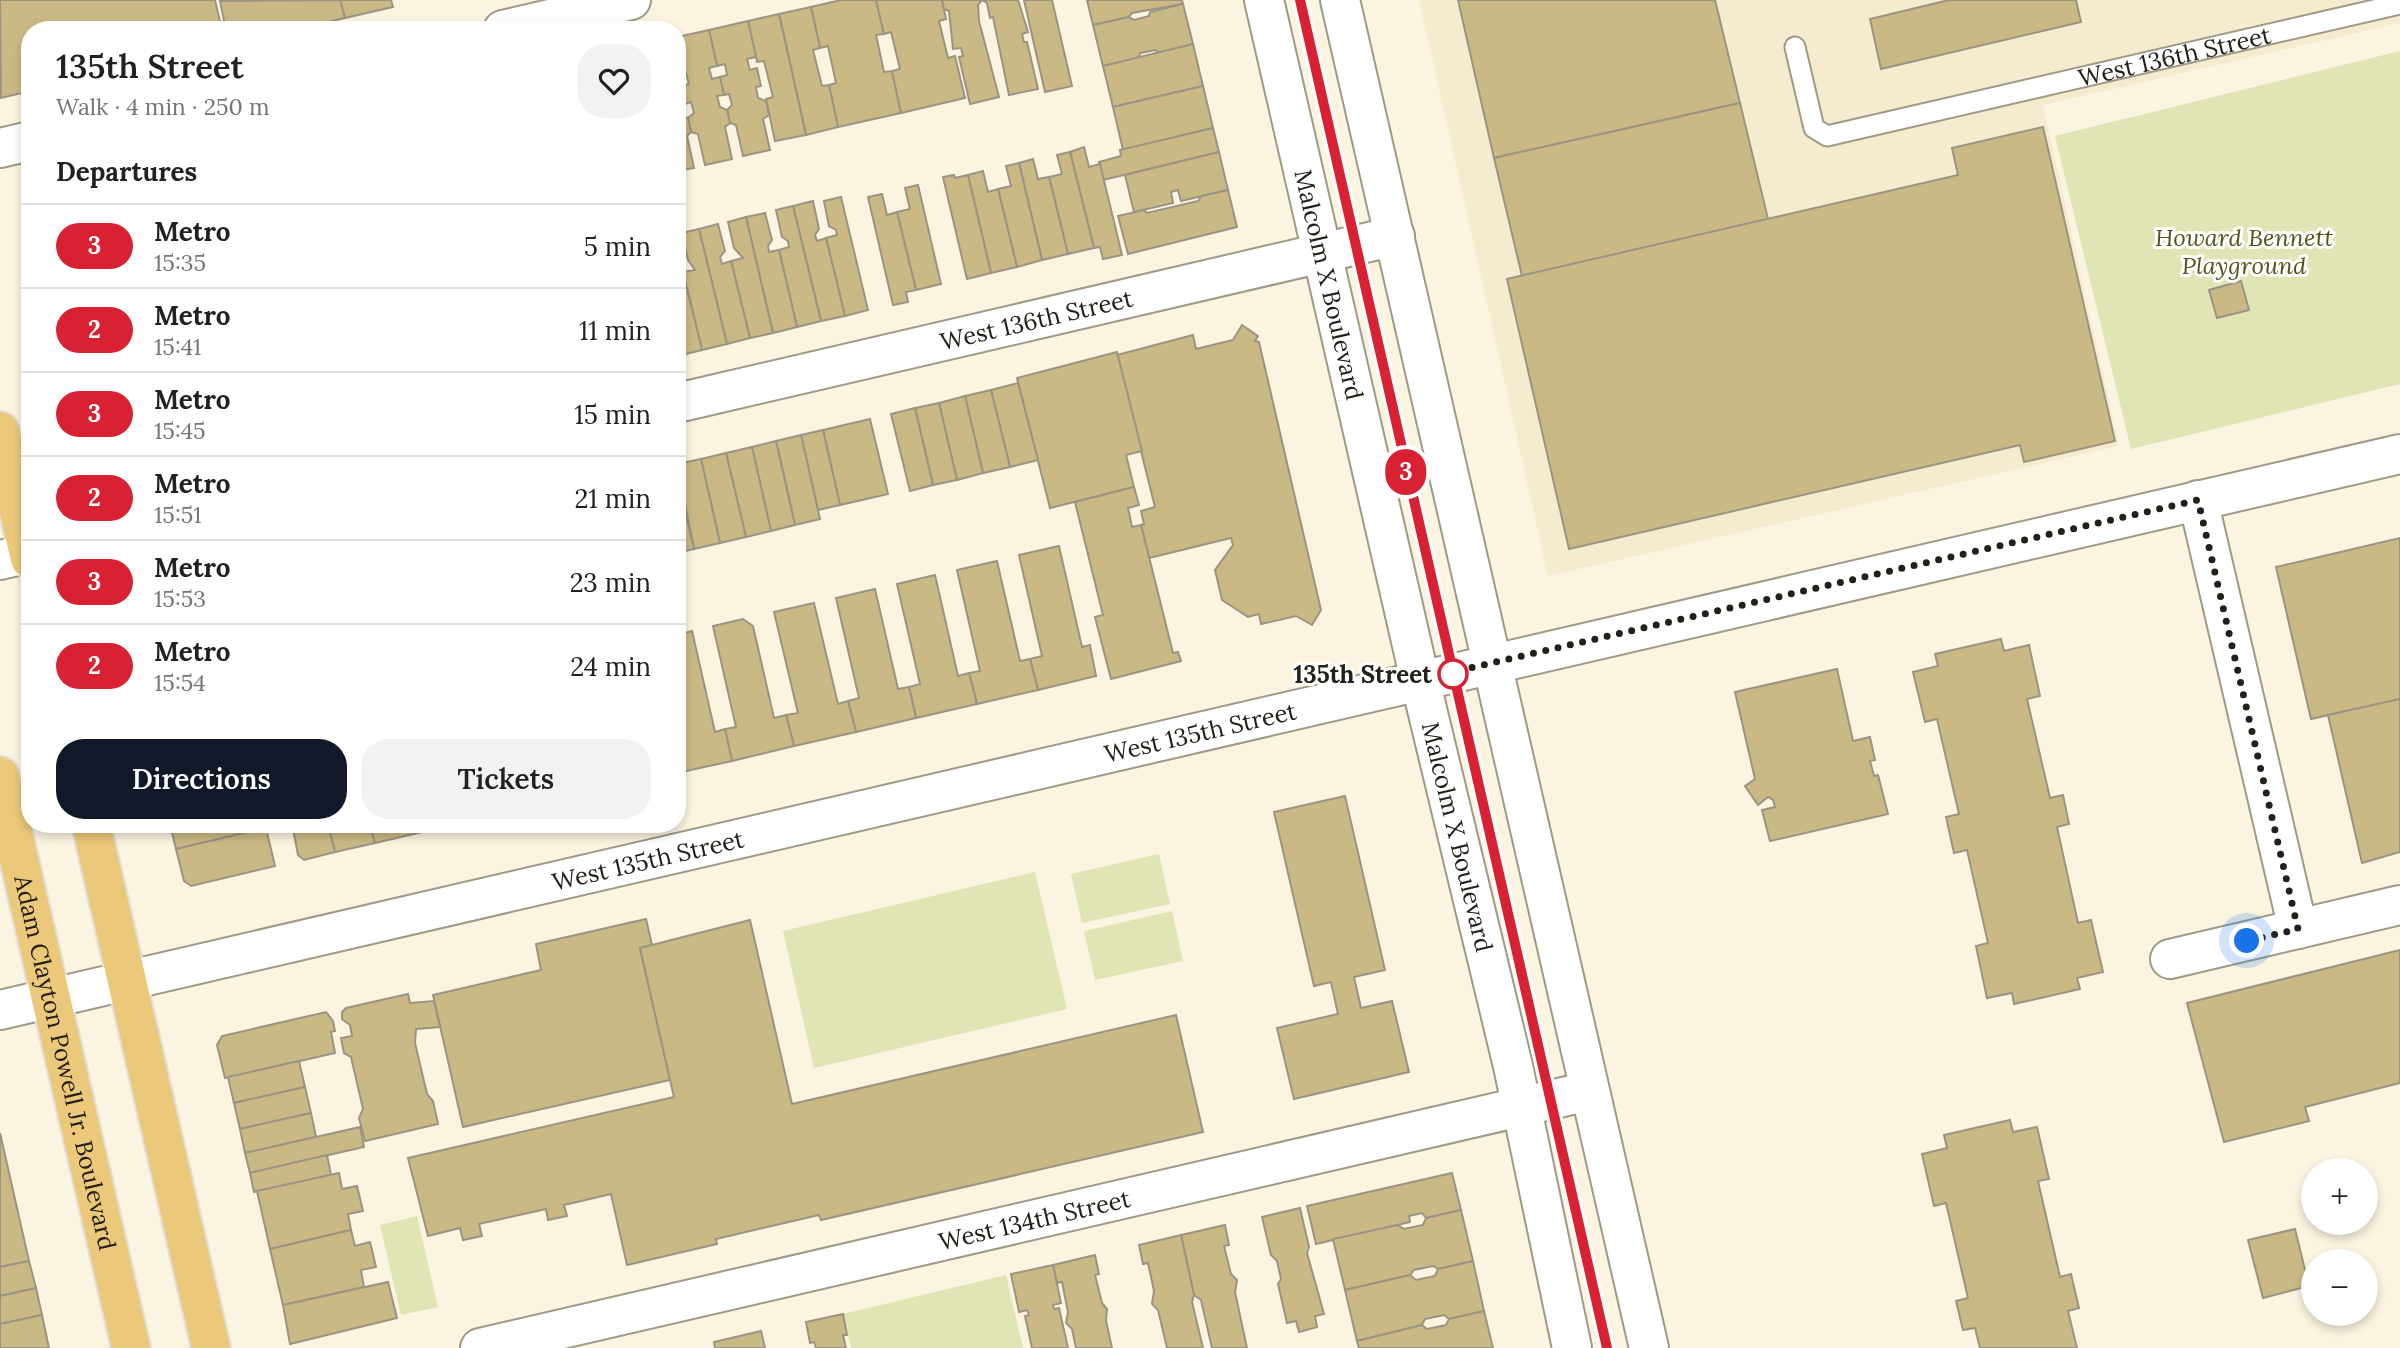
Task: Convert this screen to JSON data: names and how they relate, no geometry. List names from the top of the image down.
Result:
{
  "streets": {
    "main road": ["Adam Clayton Powell Jr. Boulevard"],
    "street": [
      "West 136th Street",
      "Malcolm X Boulevard",
      "West 135th Street",
      "West 134th Street"
    ]
  },
  "crossings": [
    ["West 136th Street", "Malcolm X Boulevard"],
    ["Malcolm X Boulevard", "West 135th Street"],
    ["Malcolm X Boulevard", "West 134th Street"],
    ["West 135th Street", "Adam Clayton Powell Jr. Boulevard"]
  ],
  "parks": ["Howard Bennett Playground"],
  "places": ["135th Street"],
  "lines": ["metro line 3"],
  "page": {
    "on_map": "3",
    "heading": [
      ["135th Street", "Walk · 4 min · 250 m"],
      "Departures"
    ],
    "list": [
      {
        "mark": "3",
        "name": "Metro",
        "note": "15:35",
        "value": "5 min"
      },
      {
        "mark": "2",
        "name": "Metro",
        "note": "15:41",
        "value": "11 min"
      },
      {
        "mark": "3",
        "name": "Metro",
        "note": "15:45",
        "value": "15 min"
      },
      {
        "mark": "2",
        "name": "Metro",
        "note": "15:51",
        "value": "21 min"
      },
      {
        "mark": "3",
        "name": "Metro",
        "note": "15:53",
        "value": "23 min"
      },
      {
        "mark": "2",
        "name": "Metro",
        "note": "15:54",
        "value": "24 min"
      }
    ],
    "buttons": ["Directions", "Tickets"],
    "map_buttons": ["+", "−"]
  }
}
